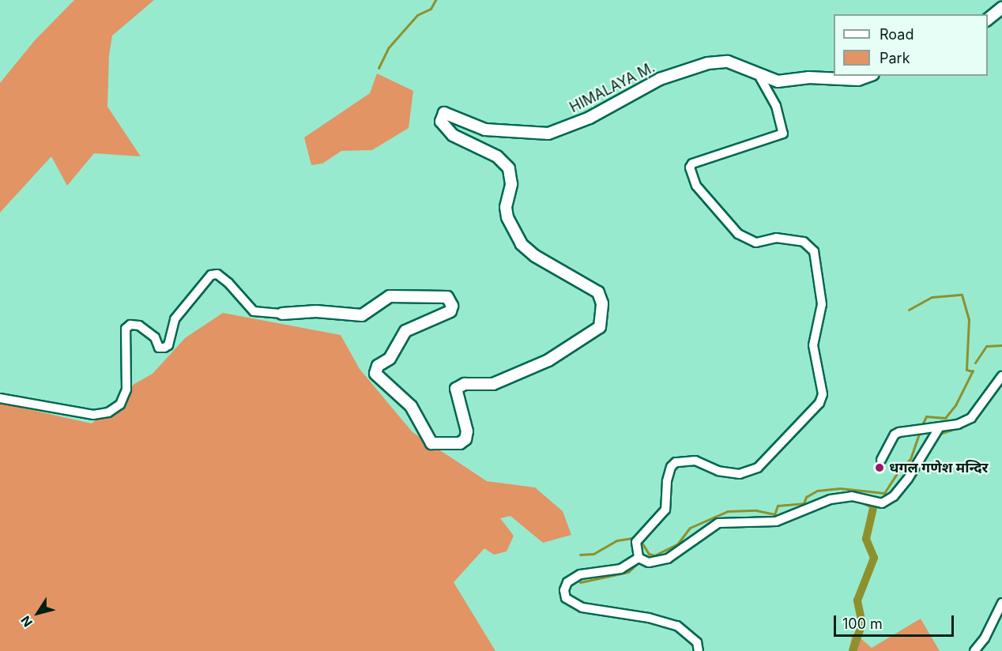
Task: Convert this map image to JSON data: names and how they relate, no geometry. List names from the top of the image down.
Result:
{
  "streets": {
    "street": ["HIMALAYA M."]
  },
  "places": ["धगल गणेश मन्दिर"],
  "legend": ["Road", "Park"],
  "scale_bar": "100 m",
  "north": "bottom left"
}
